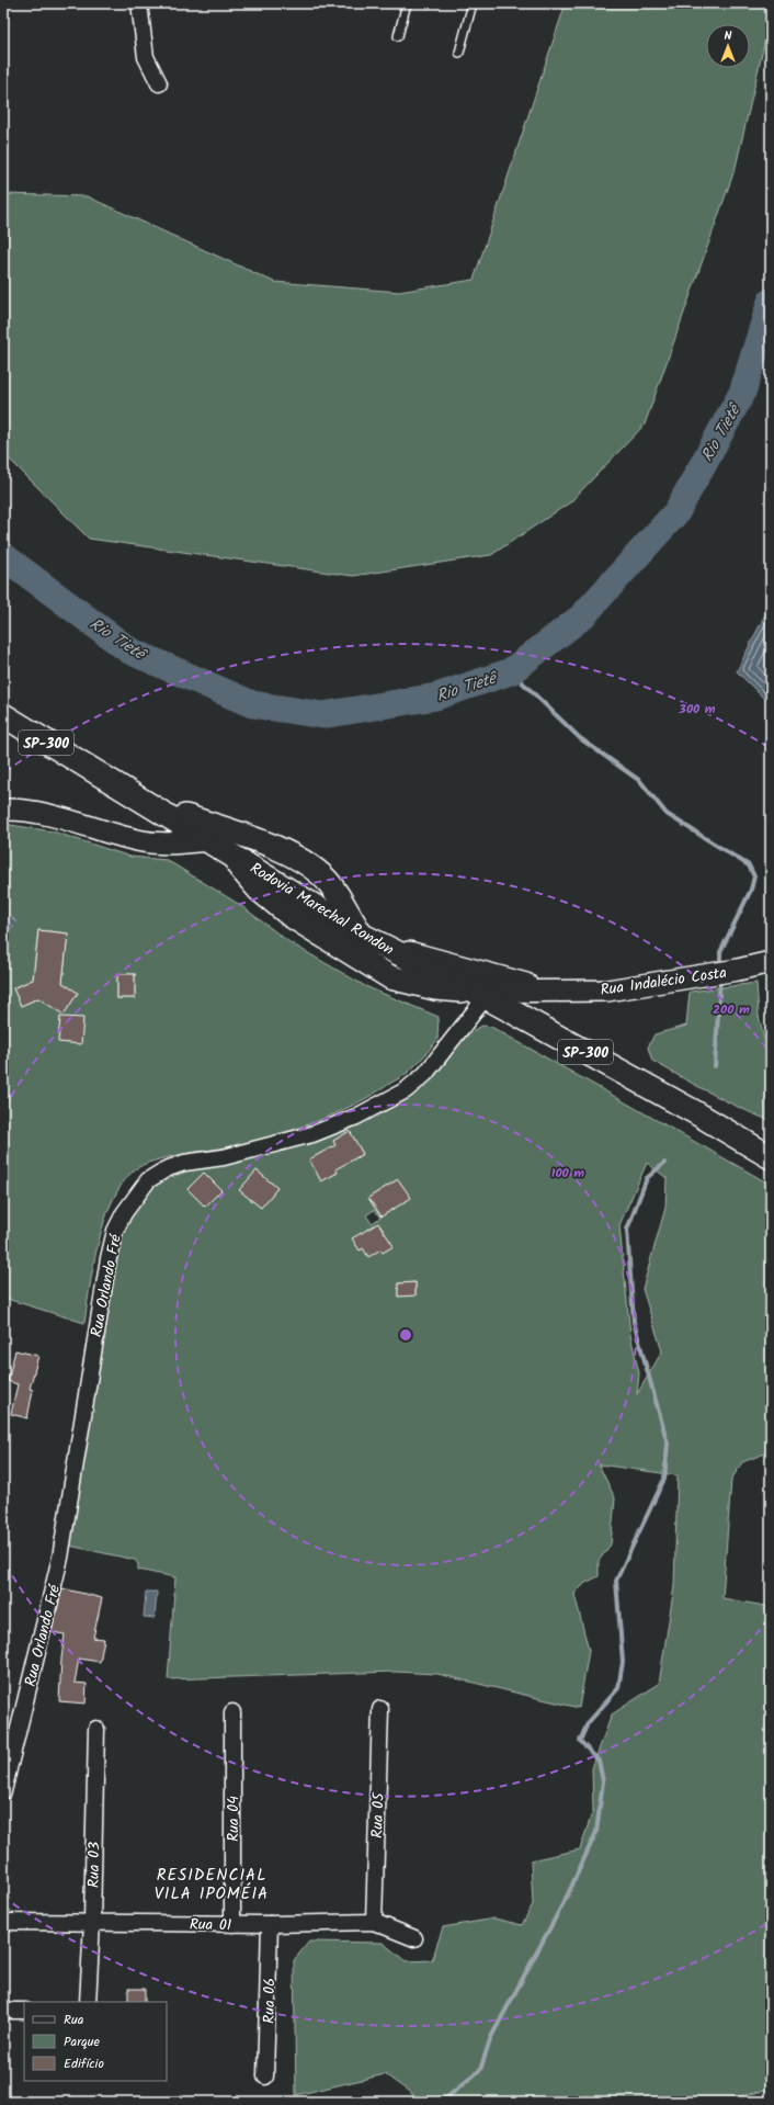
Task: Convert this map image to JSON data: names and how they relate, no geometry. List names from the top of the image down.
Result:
{
  "streets": {
    "main road": ["SP-300", "Rodovia Marechal Rondon", "Rua Indalécio Costa"],
    "street": [
      "Rua Orlando Fré",
      "Rua 05",
      "Rua 04",
      "Rua 03",
      "Rua 01",
      "Rua 06"
    ]
  },
  "crossings": [
    ["Rodovia Marechal Rondon", "Rua Indalécio Costa"],
    ["Rodovia Marechal Rondon", "Rua Orlando Fré"],
    ["Rua Indalécio Costa", "Rua Orlando Fré"],
    ["Rua 05", "Rua 01"],
    ["Rua 04", "Rua 01"],
    ["Rua 03", "Rua 01"],
    ["Rua 01", "Rua 06"]
  ],
  "districts": ["RESIDENCIAL VILA IPOMÉIA"],
  "water": ["Rio Tietê"],
  "legend": ["Rua", "Parque", "Edifício"],
  "north": "top",
  "rings": ["300 m", "200 m", "100 m"]
}
